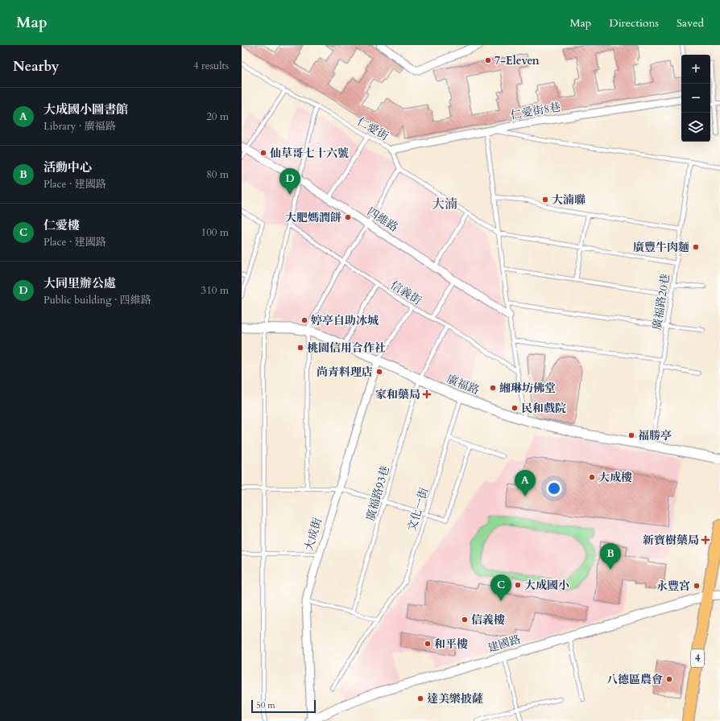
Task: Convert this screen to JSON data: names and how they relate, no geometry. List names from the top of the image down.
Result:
{
  "streets": {
    "main road": ["4"],
    "street": [
      "仁愛街8巷",
      "四維路",
      "廣福路",
      "大成街",
      "建國路"
    ],
    "lane": [
      "仁愛街",
      "信義街",
      "廣福路20巷",
      "廣福路93巷",
      "文化一街"
    ]
  },
  "crossings": [
    ["仁愛街8巷", "仁愛街"],
    ["信義街", "廣福路93巷"],
    ["廣福路20巷", "廣福路"],
    ["廣福路", "廣福路93巷"],
    ["廣福路", "文化一街"],
    ["廣福路", "大成街"],
    ["大成街", "建國路"],
    ["建國路", "4"]
  ],
  "districts": ["大湳"],
  "places": {
    "other": [
      "7-Eleven",
      "仙草哥七十六號",
      "大湳聯",
      "大肥媽潤餅",
      "廣豐牛肉麵",
      "婷亭自助冰城",
      "桃園信用合作社",
      "尚青料理店",
      "緗琳坊佛堂",
      "民和戲院",
      "福勝亭",
      "大成樓",
      "大成國小",
      "永豐宮",
      "信義樓",
      "和平樓",
      "八德區農會",
      "達美樂披薩"
    ],
    "health": ["家和藥局", "新寶樹藥局"]
  },
  "scale_bar": "50 m",
  "page": {
    "header": "Map",
    "nav": ["Map", "Directions", "Saved"],
    "heading": ["Nearby", "4 results"],
    "map_buttons": ["+", "−"],
    "list": [
      {
        "mark": "A",
        "name": "大成國小圖書館",
        "note": "Library · 廣福路",
        "value": "20 m"
      },
      {
        "mark": "B",
        "name": "活動中心",
        "note": "Place · 建國路",
        "value": "80 m"
      },
      {
        "mark": "C",
        "name": "仁愛樓",
        "note": "Place · 建國路",
        "value": "100 m"
      },
      {
        "mark": "D",
        "name": "大同里辦公處",
        "note": "Public building · 四維路",
        "value": "310 m"
      }
    ],
    "pins": [
      "D",
      "A",
      "B",
      "C"
    ],
    "scale": "50 m"
  }
}
